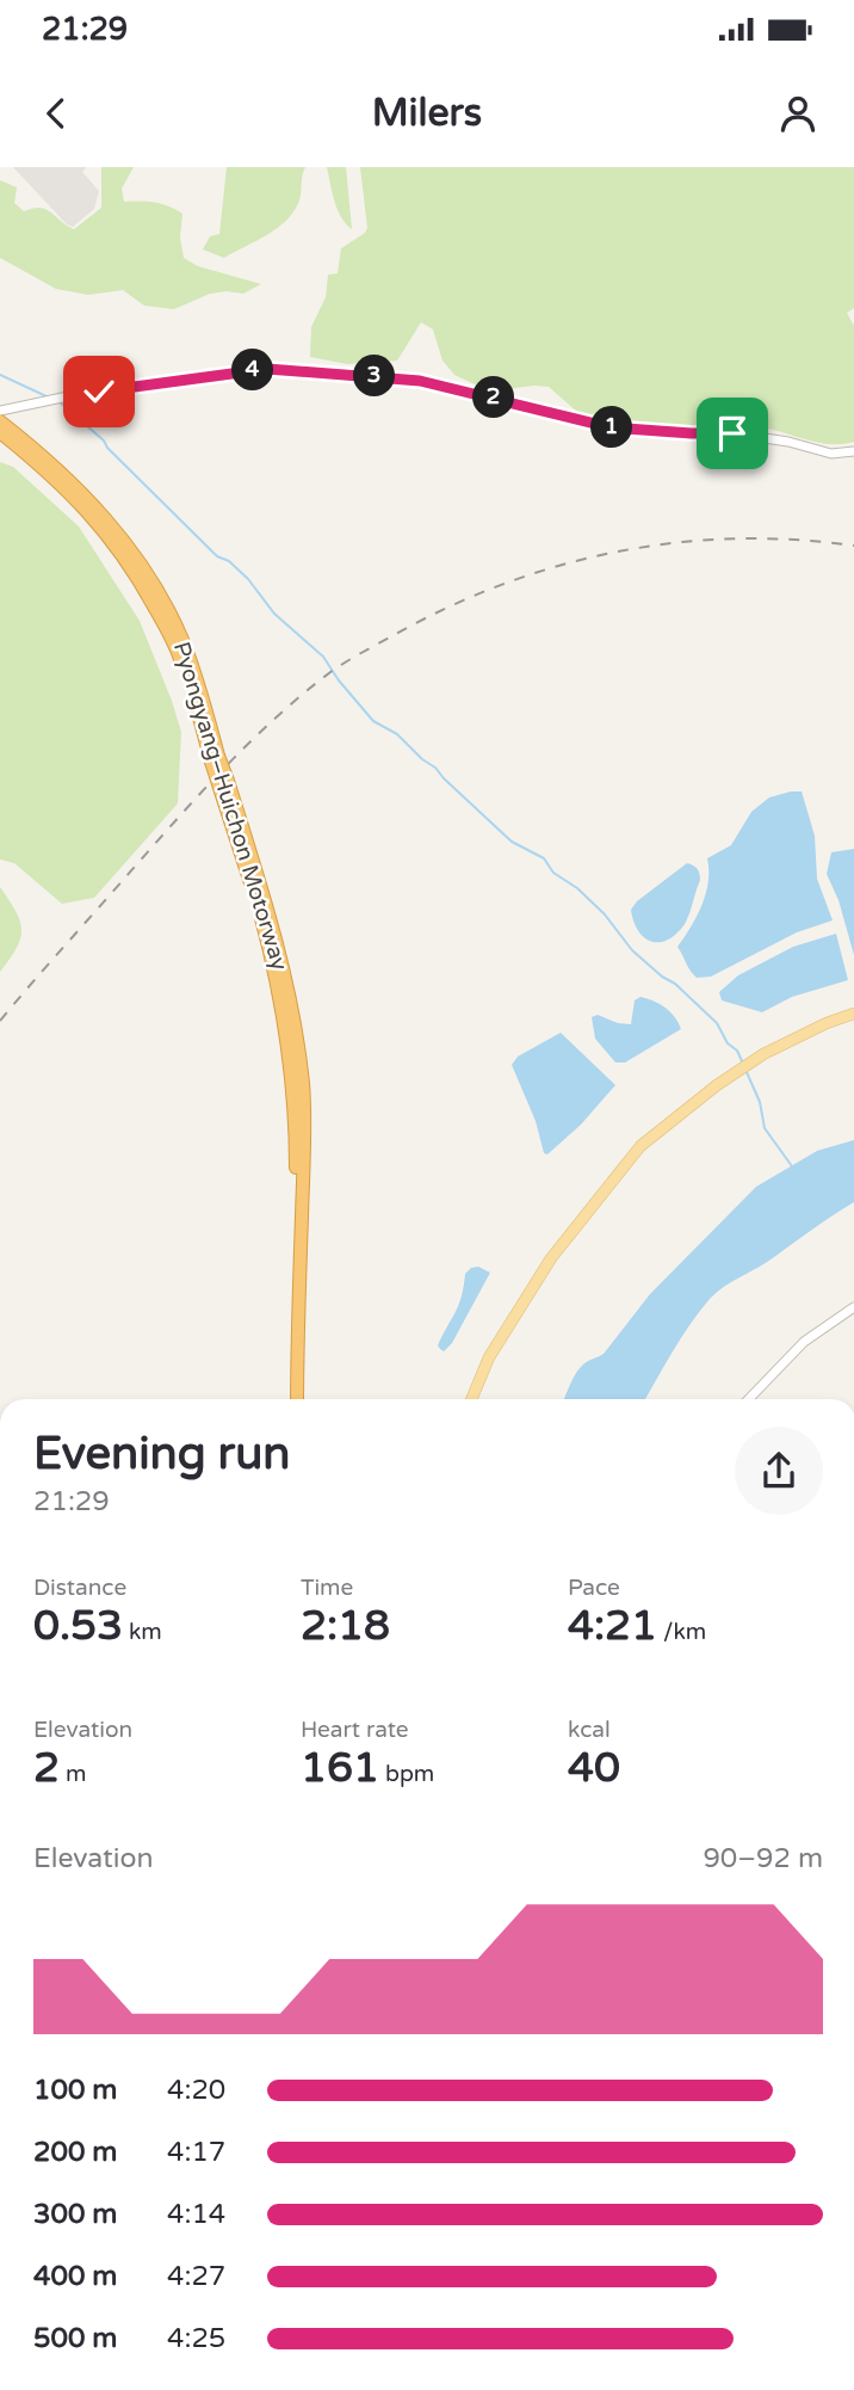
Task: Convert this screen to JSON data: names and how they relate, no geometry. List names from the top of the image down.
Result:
{
  "streets": {
    "highway": ["Pyongyang–Huichon Motorway"]
  },
  "page": {
    "status": "21:29",
    "header": "Milers",
    "pins": [
      "4",
      "3",
      "2",
      "1"
    ],
    "heading": ["Evening run", "21:29"],
    "stats": [
      ["Distance", "0.53 km"],
      ["Time", "2:18"],
      ["Pace", "4:21 /km"],
      ["Elevation", "2 m"],
      ["Heart rate", "161 bpm"],
      ["kcal", "40"]
    ],
    "chart": ["Elevation", "90–92 m"],
    "list": [
      {
        "name": "100 m",
        "note": "4:20"
      },
      {
        "name": "200 m",
        "note": "4:17"
      },
      {
        "name": "300 m",
        "note": "4:14"
      },
      {
        "name": "400 m",
        "note": "4:27"
      },
      {
        "name": "500 m",
        "note": "4:25"
      }
    ]
  }
}
